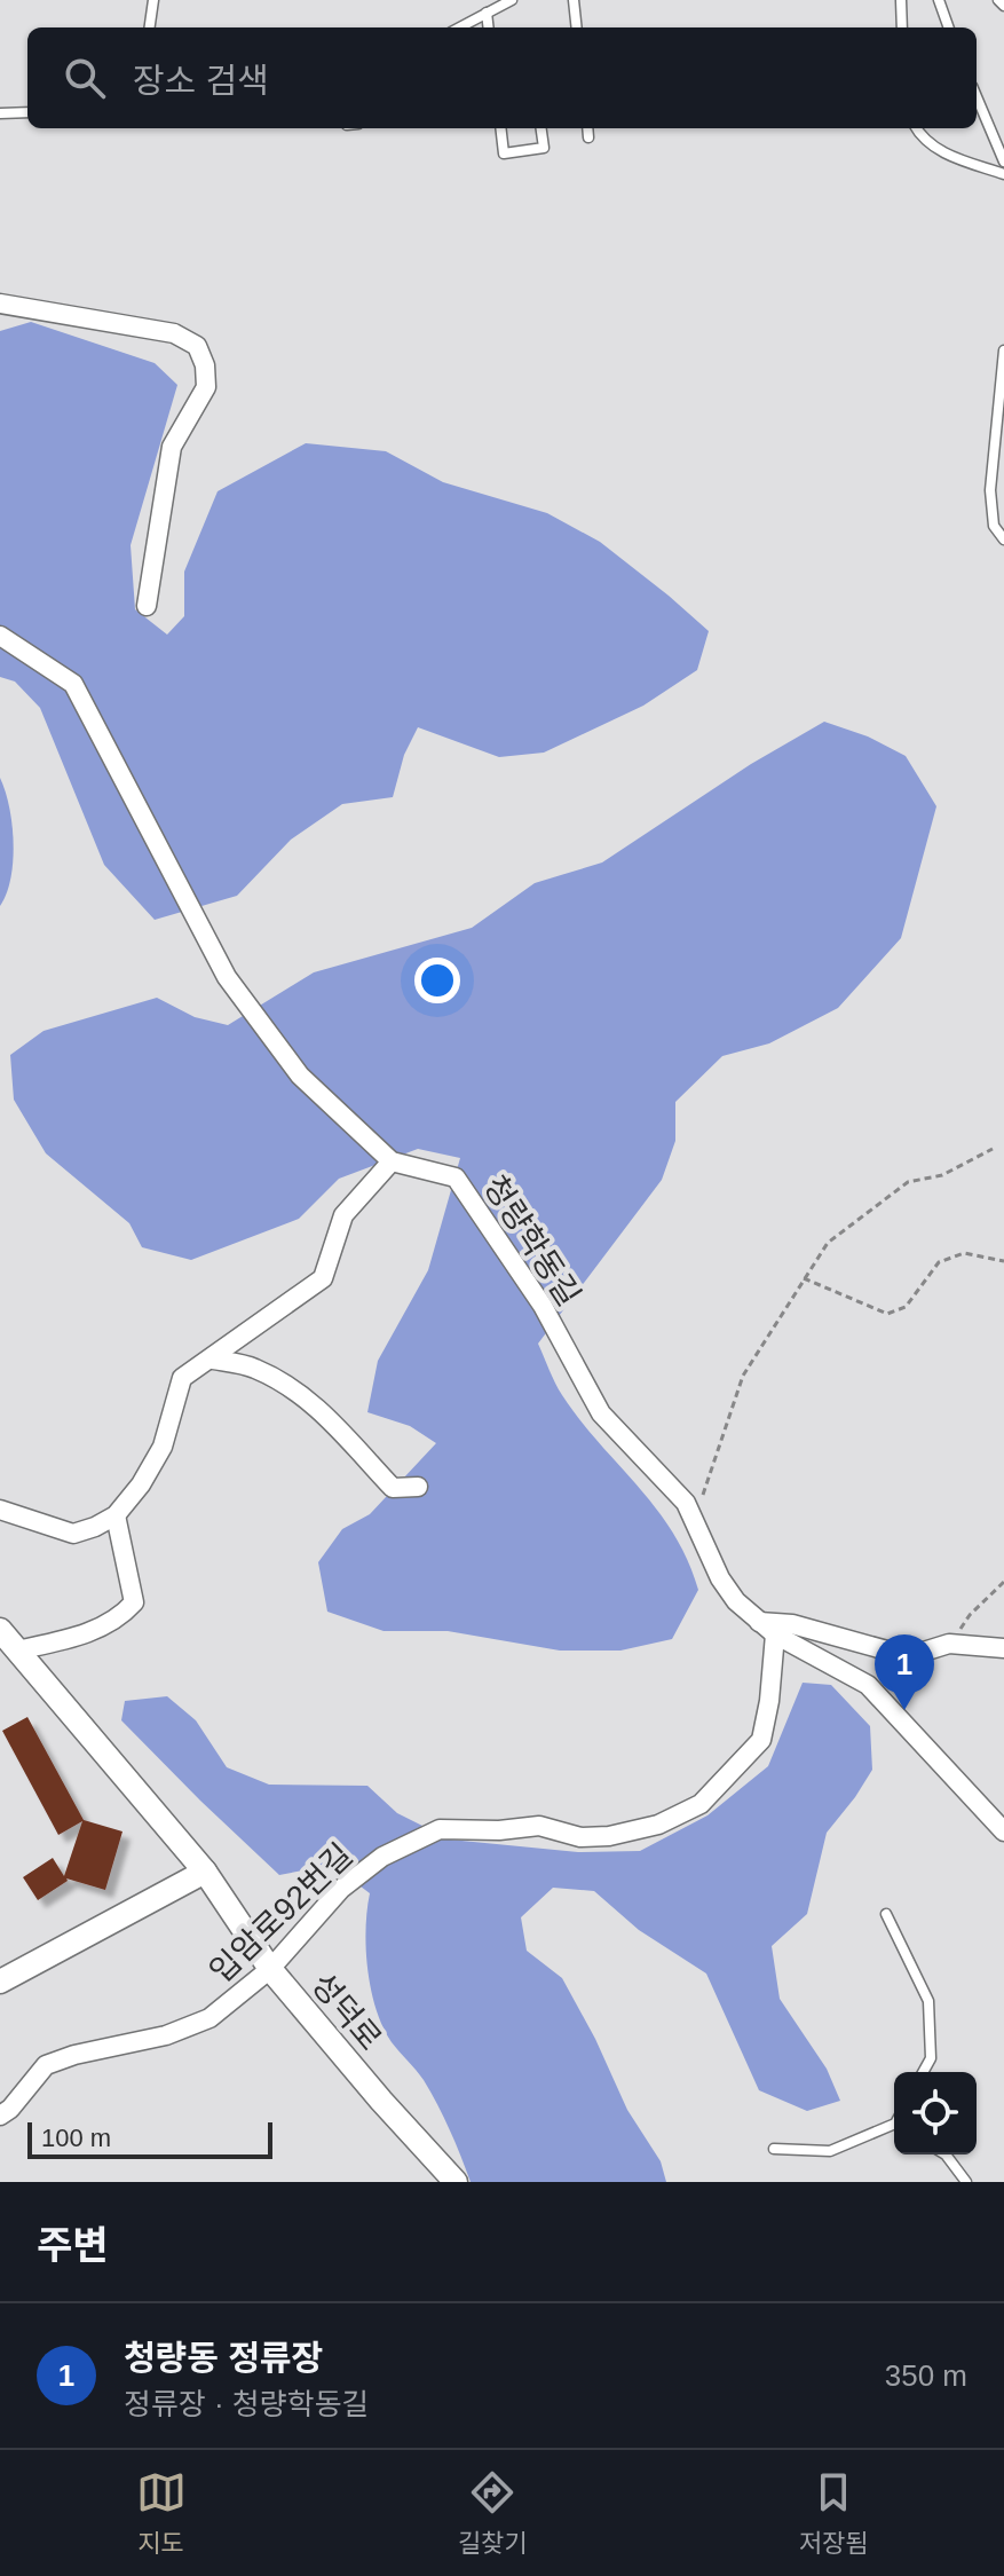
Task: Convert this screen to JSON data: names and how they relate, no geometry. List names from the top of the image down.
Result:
{
  "streets": {
    "street": ["청량학동길", "입암로92번길", "성덕로"]
  },
  "crossings": [
    ["청량학동길", "입암로92번길"],
    ["입암로92번길", "성덕로"]
  ],
  "scale_bar": "100 m",
  "page": {
    "search": "장소 검색",
    "pins": "1",
    "scale": "100 m",
    "heading": "주변",
    "list": [
      {
        "mark": "1",
        "name": "청량동 정류장",
        "note": "정류장 · 청량학동길",
        "value": "350 m"
      }
    ],
    "nav": ["지도", "길찾기", "저장됨"]
  }
}
